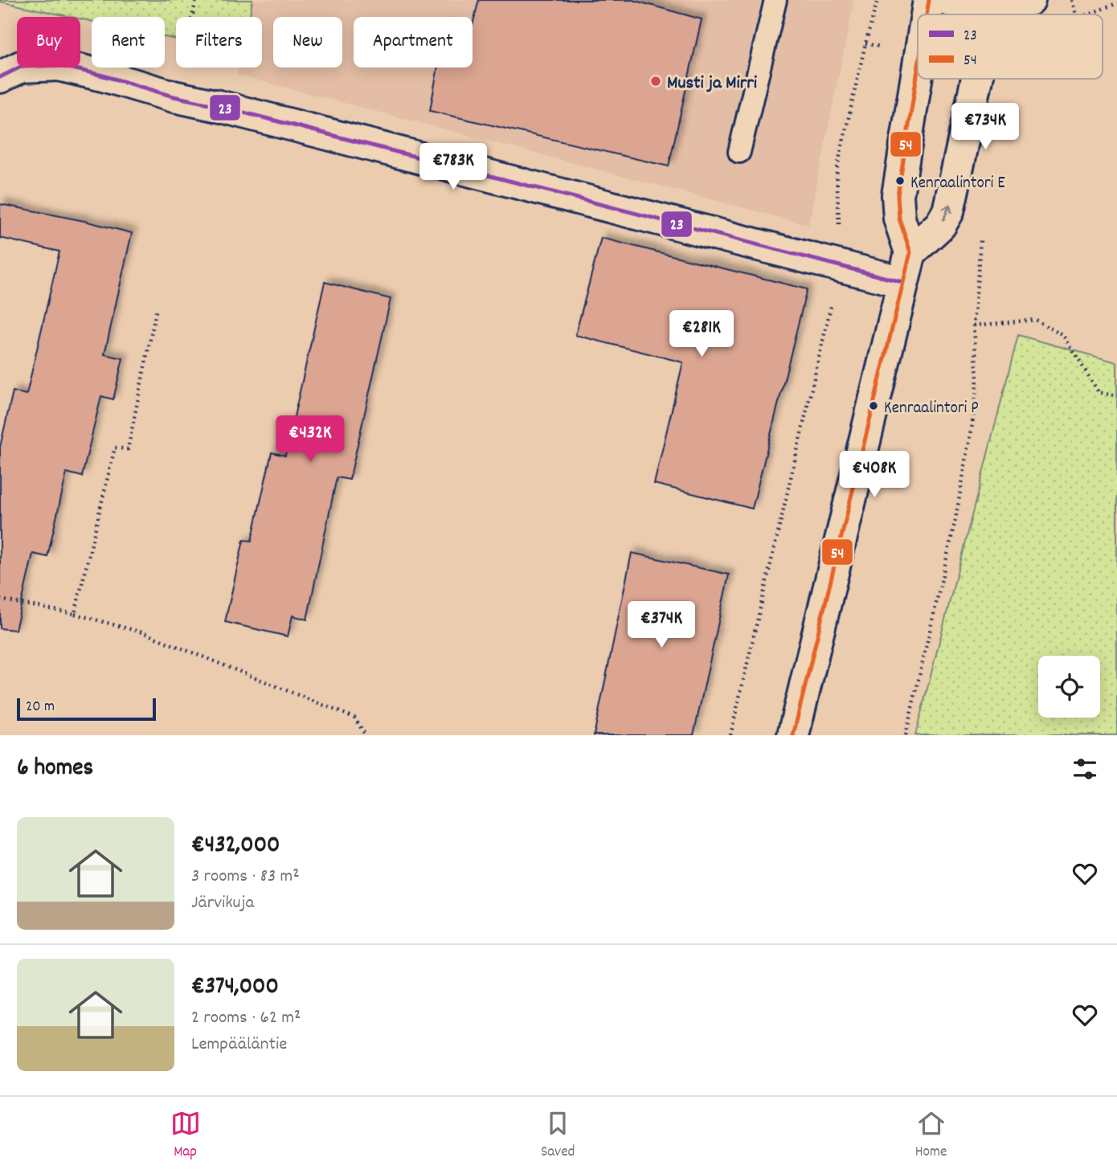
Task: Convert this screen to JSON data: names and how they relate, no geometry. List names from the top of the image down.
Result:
{
  "places": ["Musti ja Mirri", "Kenraalintori E", "Kenraalintori P"],
  "lines": ["transit line 54", "transit line 23"],
  "legend": ["23", "54"],
  "scale_bar": "20 m",
  "page": {
    "chip": [
      "Buy",
      "Rent",
      "Filters",
      "New",
      "Apartment"
    ],
    "price": [
      "€734K",
      "€783K",
      "€281K",
      "€432K",
      "€408K",
      "€374K"
    ],
    "scale": "20 m",
    "heading": "6 homes",
    "list": [
      {
        "name": "€432,000",
        "note": "3 rooms · 83 m² · Järvikuja"
      },
      {
        "name": "€374,000",
        "note": "2 rooms · 62 m² · Lempääläntie"
      }
    ],
    "tabs": ["Map", "Saved", "Home"]
  }
}
